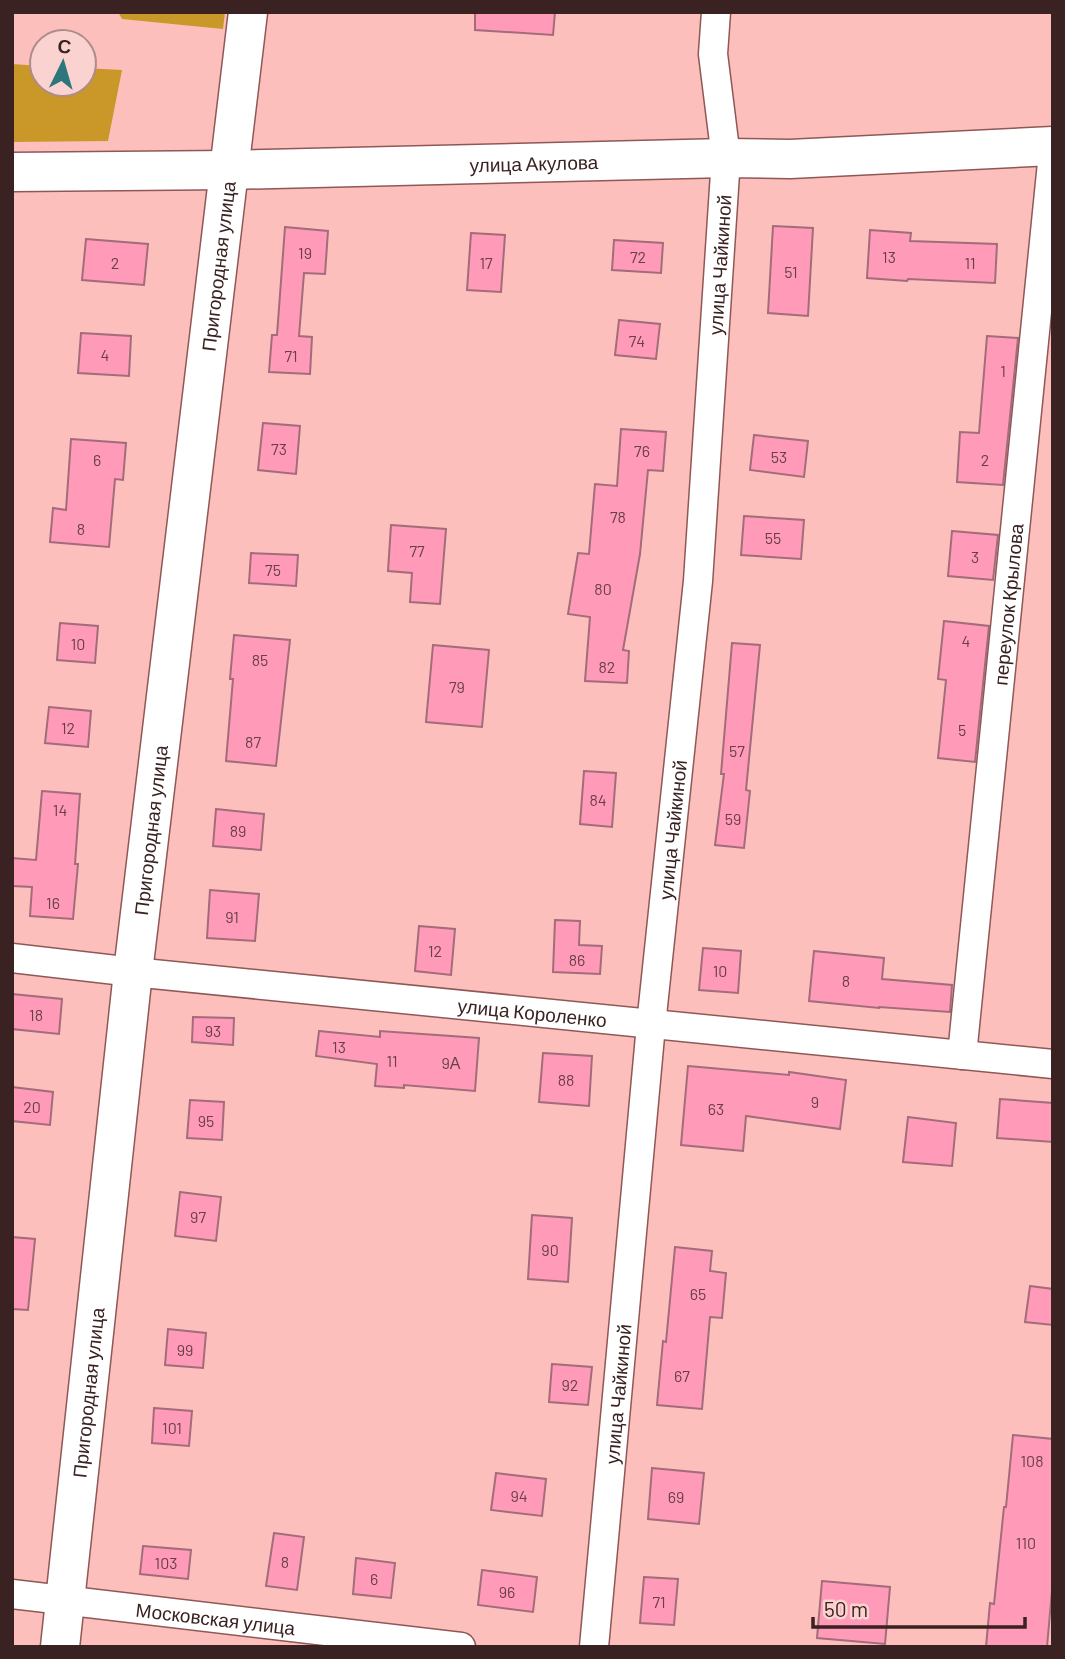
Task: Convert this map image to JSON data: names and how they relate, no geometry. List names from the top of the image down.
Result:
{
  "streets": {
    "main road": ["улица Акулова", "Пригородная улица"],
    "street": [
      "улица Чайкиной",
      "переулок Крылова",
      "улица Короленко",
      "Московская улица"
    ]
  },
  "crossings": [
    ["улица Акулова", "улица Чайкиной"],
    ["улица Акулова", "Пригородная улица"],
    ["улица Чайкиной", "улица Короленко"],
    ["Пригородная улица", "улица Короленко"],
    ["Пригородная улица", "Московская улица"],
    ["переулок Крылова", "улица Короленко"]
  ],
  "house_numbers": [
    "19",
    "72",
    "13",
    "2",
    "17",
    "11",
    "51",
    "74",
    "4",
    "71",
    "1",
    "73",
    "76",
    "53",
    "6",
    "2",
    "78",
    "8",
    "55",
    "77",
    "3",
    "75",
    "80",
    "4",
    "10",
    "85",
    "82",
    "79",
    "12",
    "5",
    "87",
    "57",
    "84",
    "14",
    "59",
    "89",
    "16",
    "91",
    "12",
    "86",
    "10",
    "8",
    "18",
    "93",
    "13",
    "11",
    "9А",
    "88",
    "9",
    "20",
    "63",
    "95",
    "97",
    "90",
    "65",
    "99",
    "67",
    "92",
    "101",
    "108",
    "94",
    "69",
    "110",
    "8",
    "103",
    "6",
    "96",
    "71"
  ],
  "scale_bar": "50 m",
  "north": "top"
}
